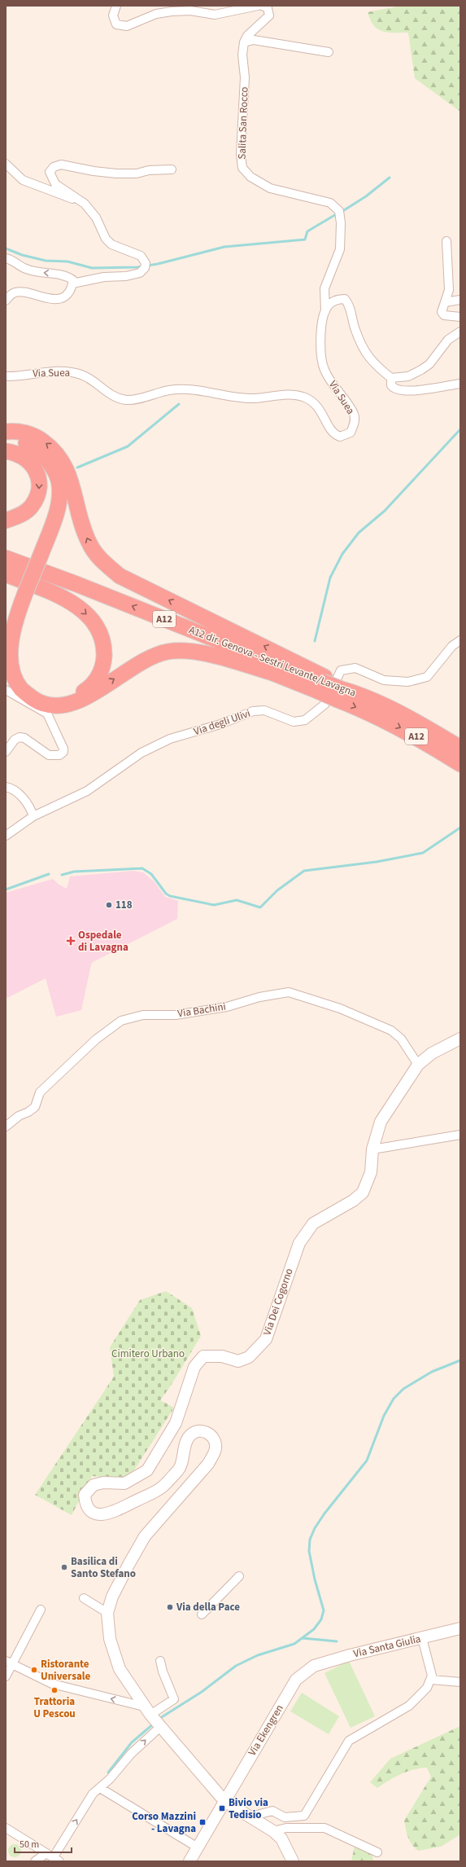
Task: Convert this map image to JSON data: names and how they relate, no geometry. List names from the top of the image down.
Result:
{
  "streets": {
    "highway": ["A12", "A12 dir. Genova - Sestri Levante/Lavagna"],
    "street": [
      "Salita San Rocco",
      "Via Suea",
      "Via degli Ulivi",
      "Via Bachini",
      "Via Dei Cogorno",
      "Via Santa Giulia",
      "Via Ekengren"
    ]
  },
  "crossings": [
    ["Salita San Rocco", "Via Suea"],
    ["A12", "A12 dir. Genova - Sestri Levante/Lavagna"],
    ["Via Bachini", "Via Dei Cogorno"],
    ["Via Dei Cogorno", "Via Ekengren"],
    ["Via Santa Giulia", "Via Ekengren"]
  ],
  "parks": ["Cimitero Urbano"],
  "places": {
    "other": [
      "118",
      "Basilica di Santo Stefano",
      "Via della Pace",
      "Ristorante Universale",
      "Trattoria U Pescou"
    ],
    "health": ["Ospedale di Lavagna"],
    "transit": ["Bivio via Tedisio", "Corso Mazzini - Lavagna"]
  },
  "scale_bar": "50 m"
}
